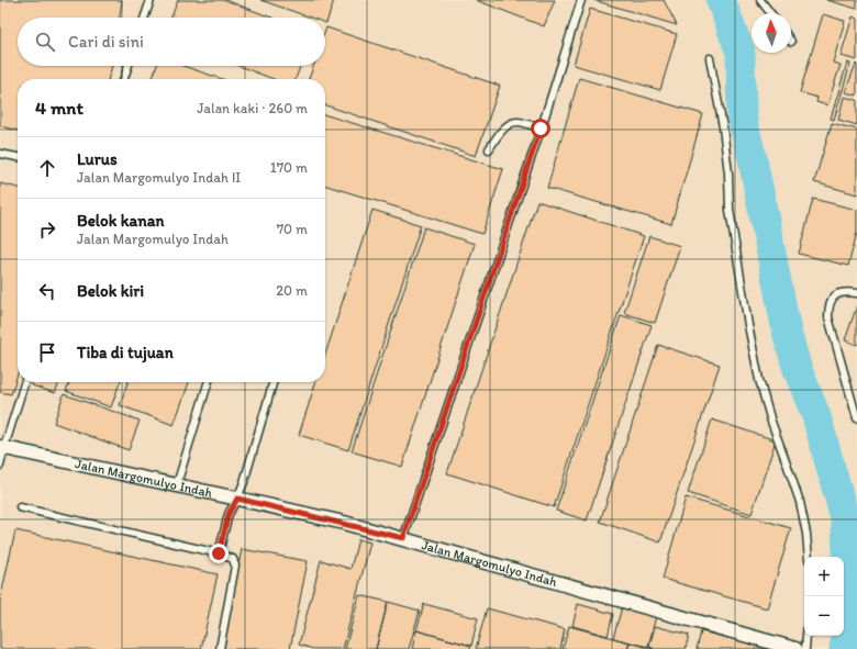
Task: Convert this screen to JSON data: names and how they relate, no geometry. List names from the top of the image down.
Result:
{
  "streets": {
    "street": ["Jalan Margomulyo Indah"]
  },
  "north": "top",
  "page": {
    "search": "Cari di sini",
    "heading": ["4 mnt", "Jalan kaki · 260 m"],
    "list": [
      ["Lurus", "Jalan Margomulyo Indah II", "170 m"],
      ["Belok kanan", "Jalan Margomulyo Indah", "70 m"],
      ["Belok kiri", "20 m"],
      "Tiba di tujuan"
    ],
    "map_buttons": ["+", "−"]
  }
}
